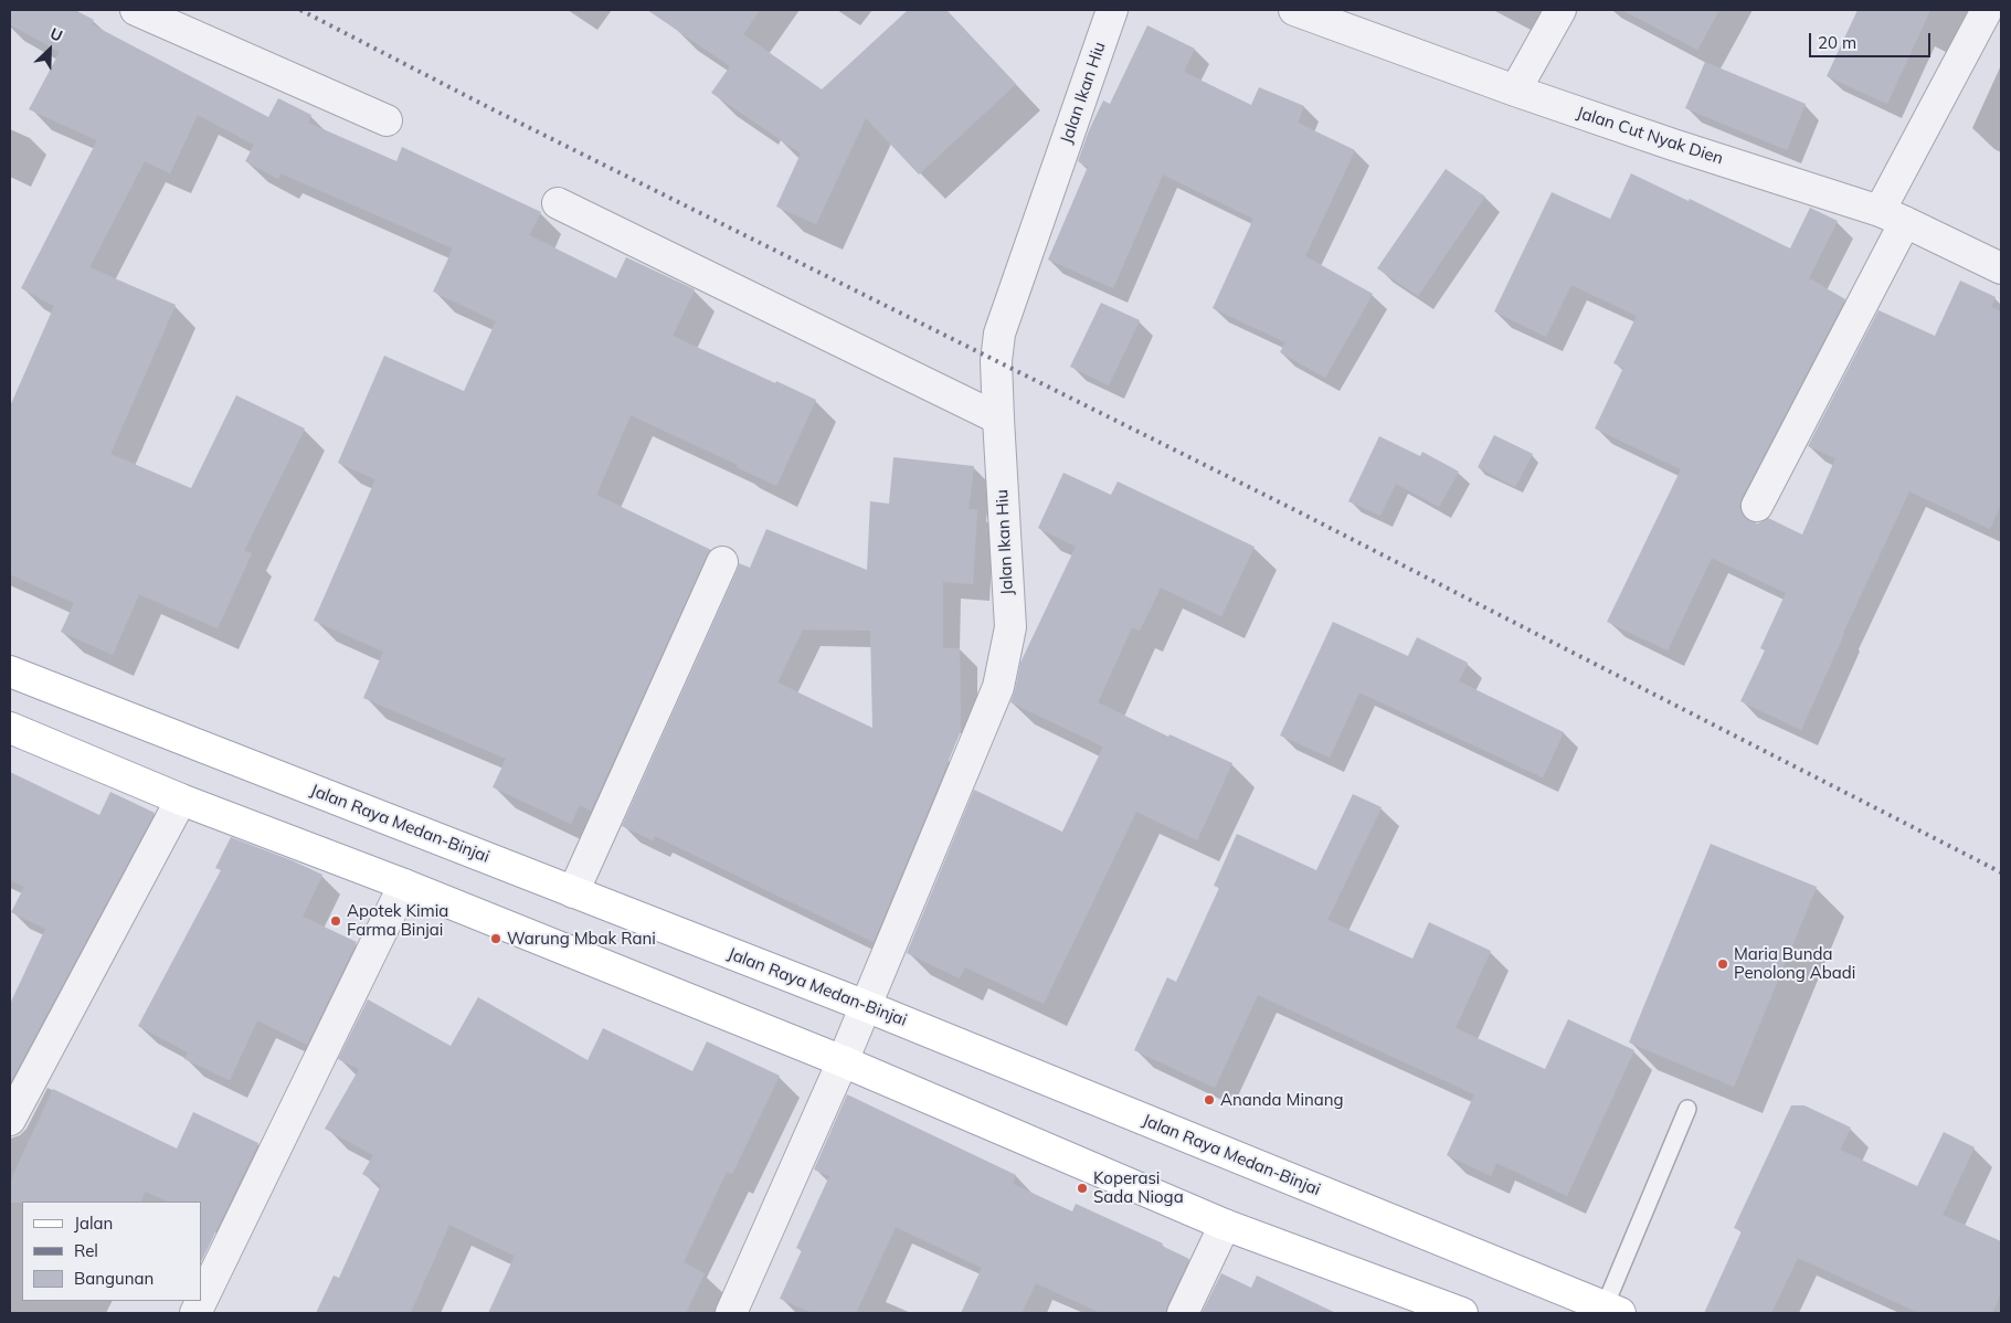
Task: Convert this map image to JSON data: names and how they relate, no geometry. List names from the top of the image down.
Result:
{
  "streets": {
    "main road": ["Jalan Raya Medan-Binjai"],
    "street": ["Jalan Ikan Hiu", "Jalan Cut Nyak Dien"]
  },
  "crossings": [
    ["Jalan Ikan Hiu", "Jalan Raya Medan-Binjai"]
  ],
  "places": [
    "Apotek Kimia Farma Binjai",
    "Warung Mbak Rani",
    "Maria Bunda Penolong Abadi",
    "Ananda Minang",
    "Koperasi Sada Nioga"
  ],
  "legend": ["Jalan", "Rel", "Bangunan"],
  "scale_bar": "20 m",
  "north": "top right"
}
